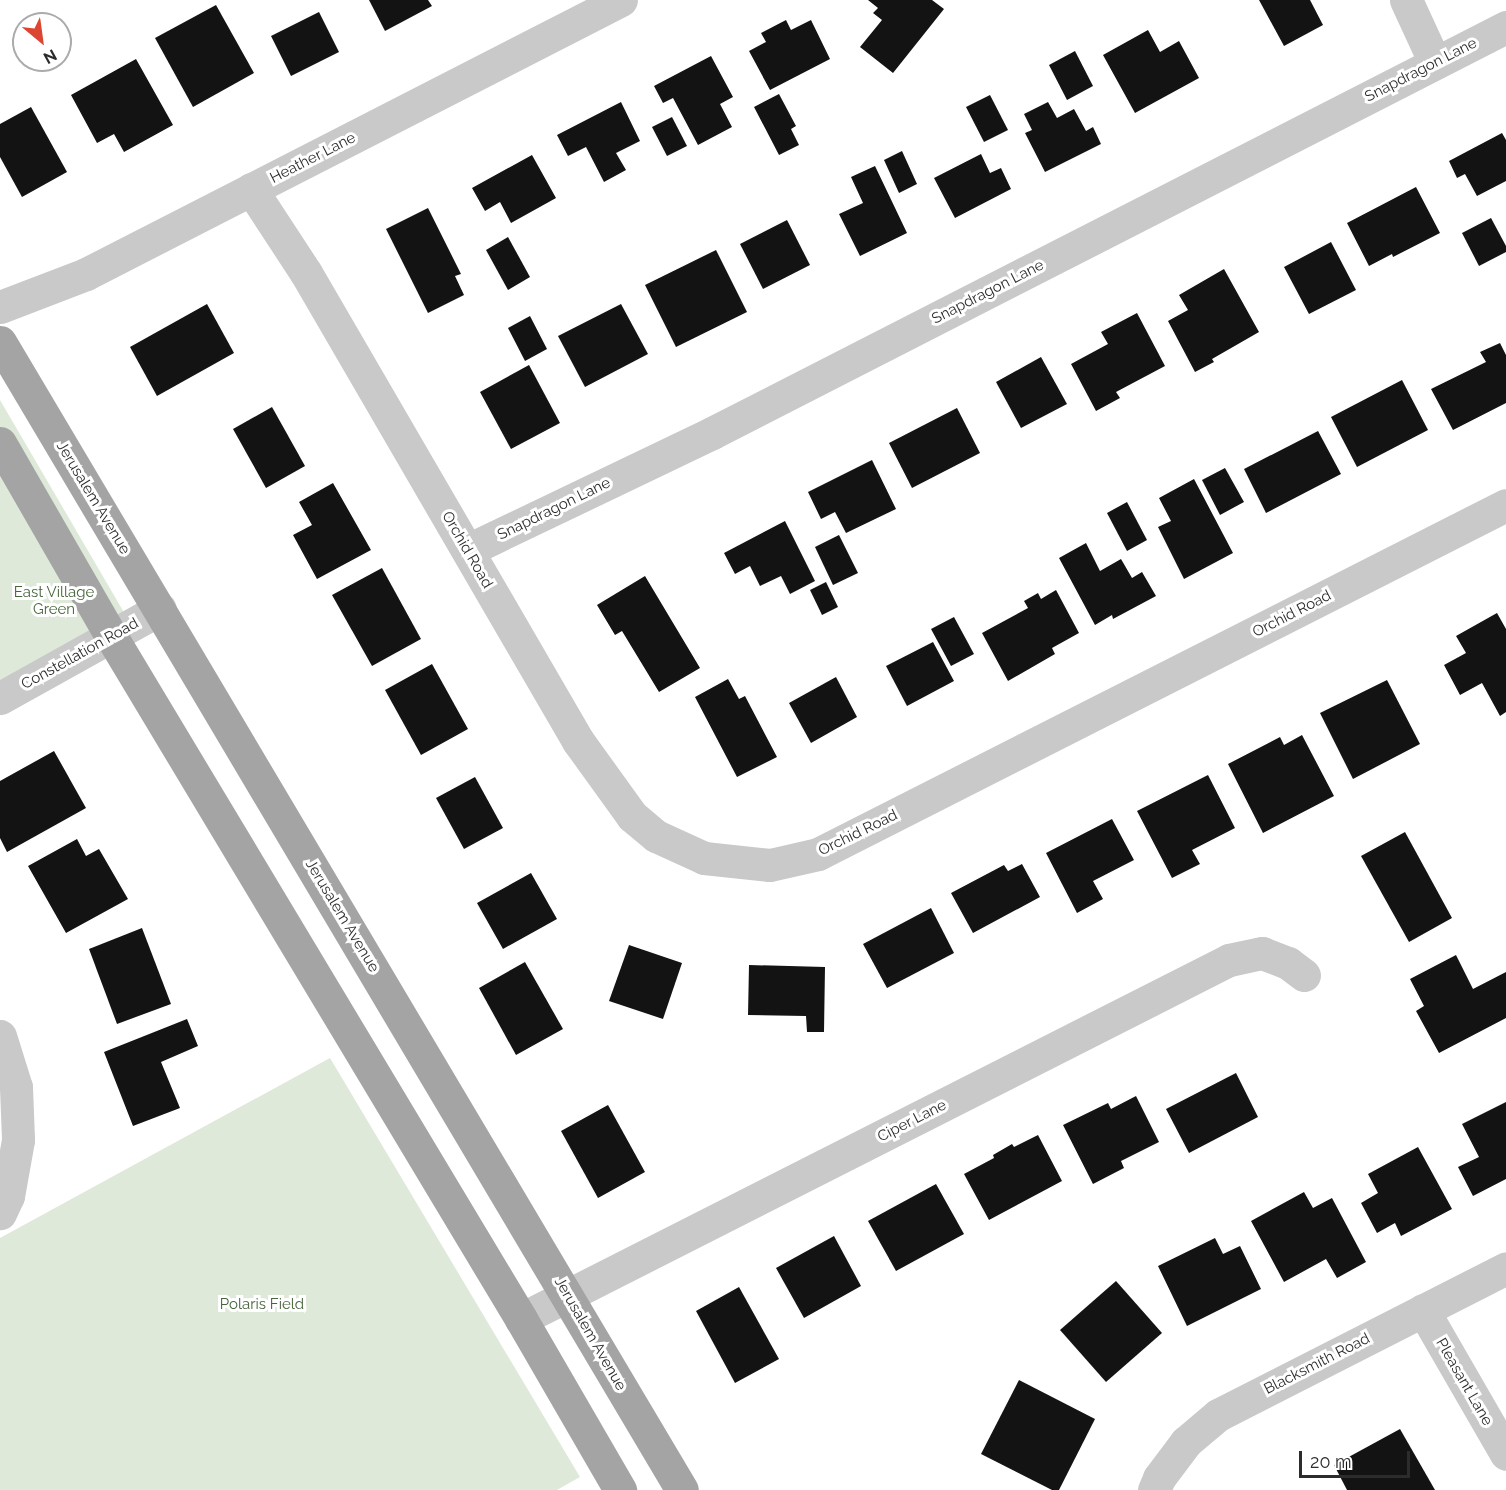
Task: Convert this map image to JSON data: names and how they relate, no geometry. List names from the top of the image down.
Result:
{
  "streets": {
    "main road": ["Jerusalem Avenue"],
    "street": [
      "Snapdragon Lane",
      "Heather Lane",
      "Orchid Road",
      "Constellation Road",
      "Ciper Lane",
      "Blacksmith Road",
      "Pleasant Lane"
    ]
  },
  "crossings": [
    ["Snapdragon Lane", "Orchid Road"],
    ["Heather Lane", "Orchid Road"],
    ["Jerusalem Avenue", "Constellation Road"],
    ["Jerusalem Avenue", "Ciper Lane"],
    ["Blacksmith Road", "Pleasant Lane"]
  ],
  "parks": ["East Village Green", "Polaris Field"],
  "scale_bar": "20 m",
  "north": "bottom right"
}
